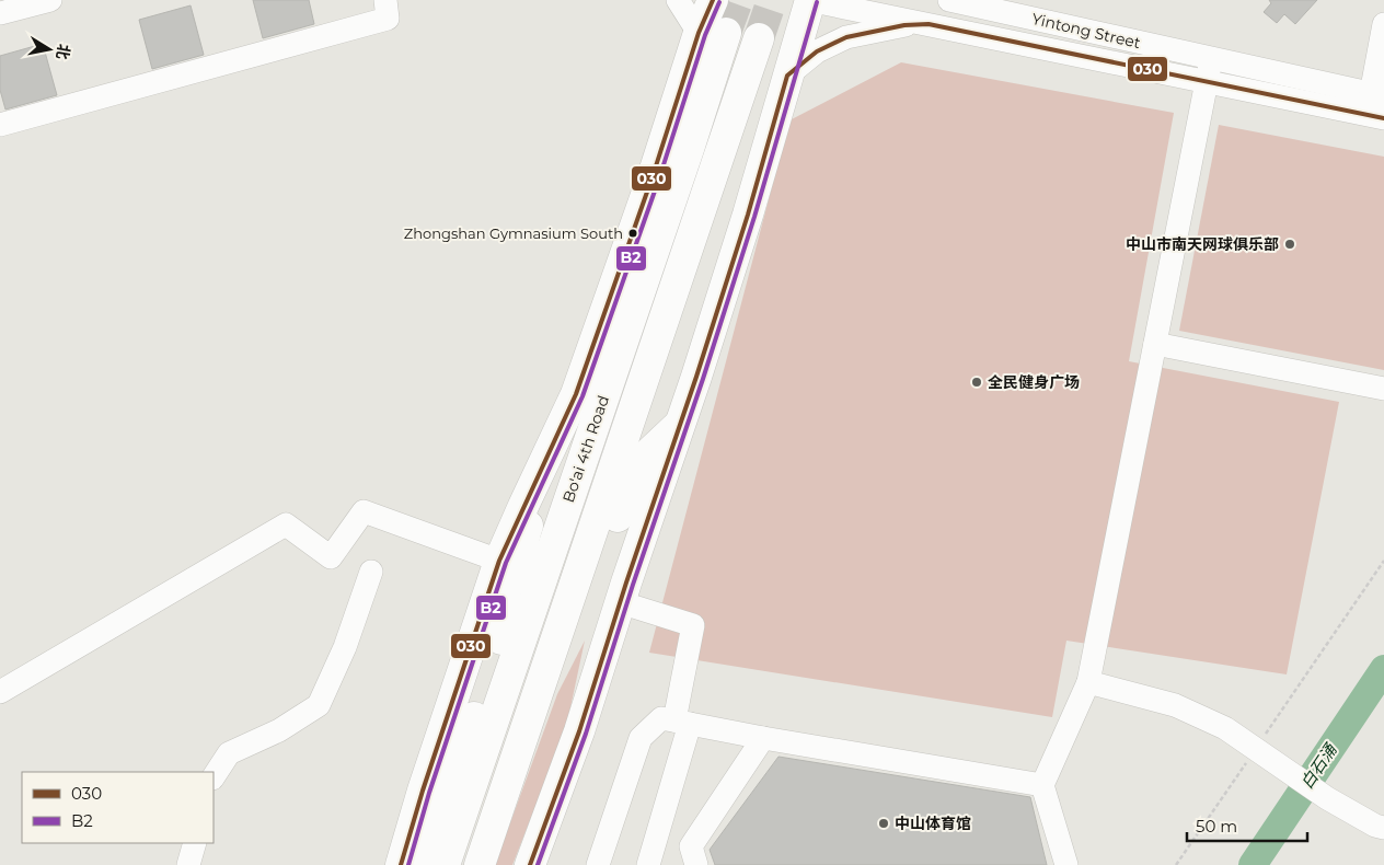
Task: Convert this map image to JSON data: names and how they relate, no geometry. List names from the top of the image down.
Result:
{
  "streets": {
    "highway": ["Bo'ai 4th Road"],
    "street": ["Yintong Street"]
  },
  "water": ["白石涌"],
  "places": [
    "Zhongshan Gymnasium South",
    "中山市南天网球俱乐部",
    "全民健身广场",
    "中山体育馆"
  ],
  "lines": ["transit line 030", "transit line B2"],
  "legend": ["030", "B2"],
  "scale_bar": "50 m",
  "north": "right"
}
